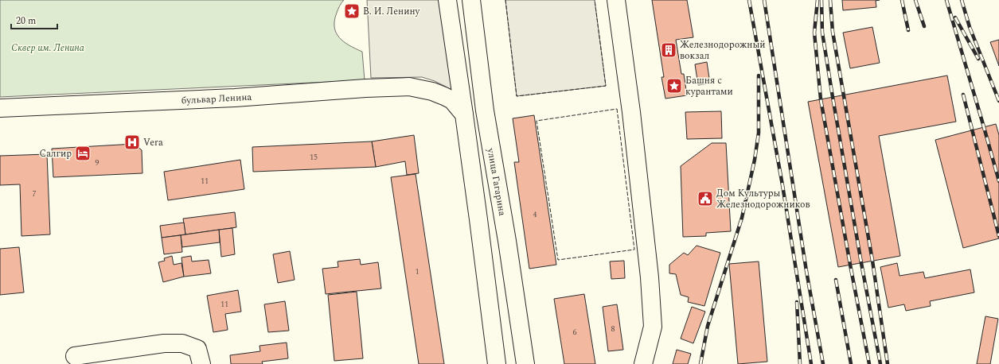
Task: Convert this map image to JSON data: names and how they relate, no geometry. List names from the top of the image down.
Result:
{
  "streets": {
    "main road": ["бульвар Ленина", "улица Гагарина"]
  },
  "parks": ["Сквер им. Ленина"],
  "places": {
    "place": ["В. И. Ленину", "Башня с курантами"],
    "building": ["Железнодорожный вокзал"],
    "hospital": ["Vera"],
    "hotel": ["Салгир"],
    "public building": ["Дом Культуры Железнодорожников"]
  },
  "house_numbers": [
    "15",
    "9",
    "11",
    "7",
    "4",
    "1",
    "11",
    "8",
    "6"
  ],
  "scale_bar": "20 m"
}
